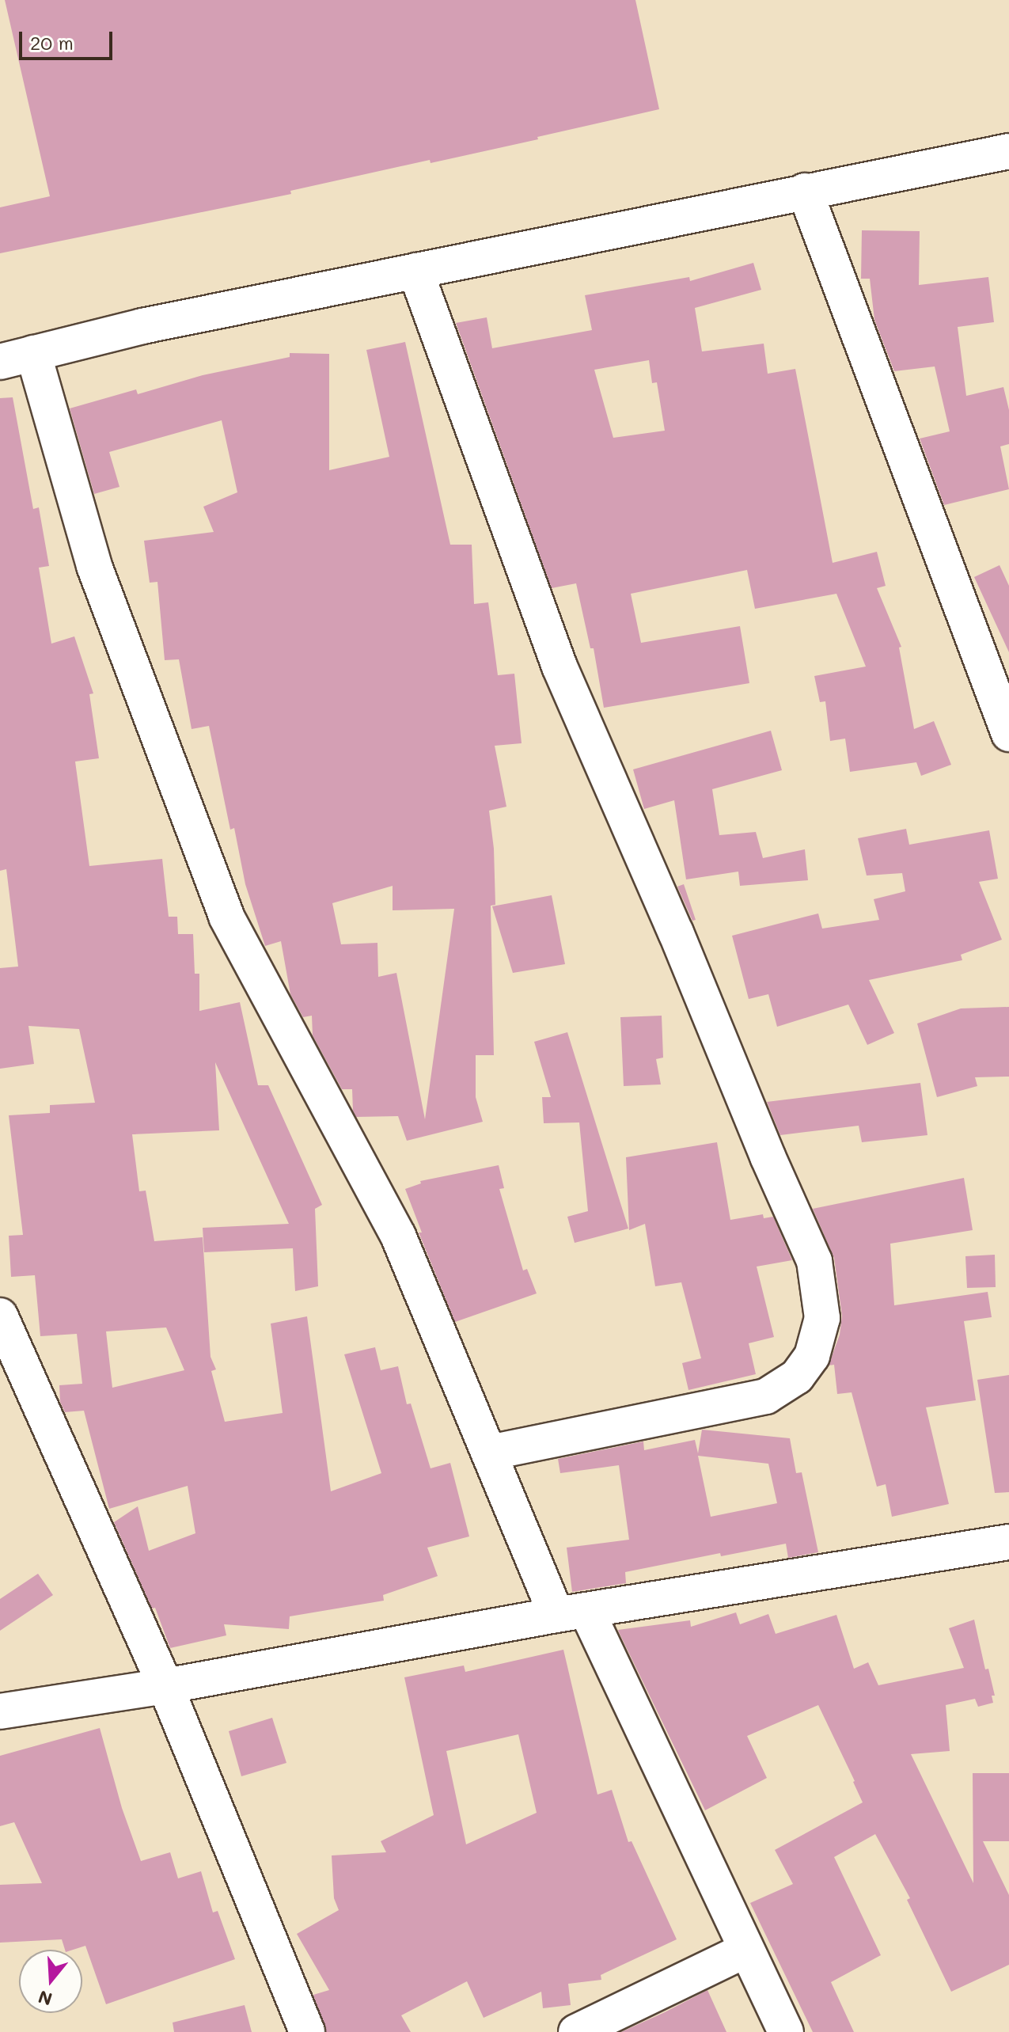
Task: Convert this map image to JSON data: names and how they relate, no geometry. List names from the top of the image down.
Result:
{
  "scale_bar": "20 m",
  "north": "bottom"
}
